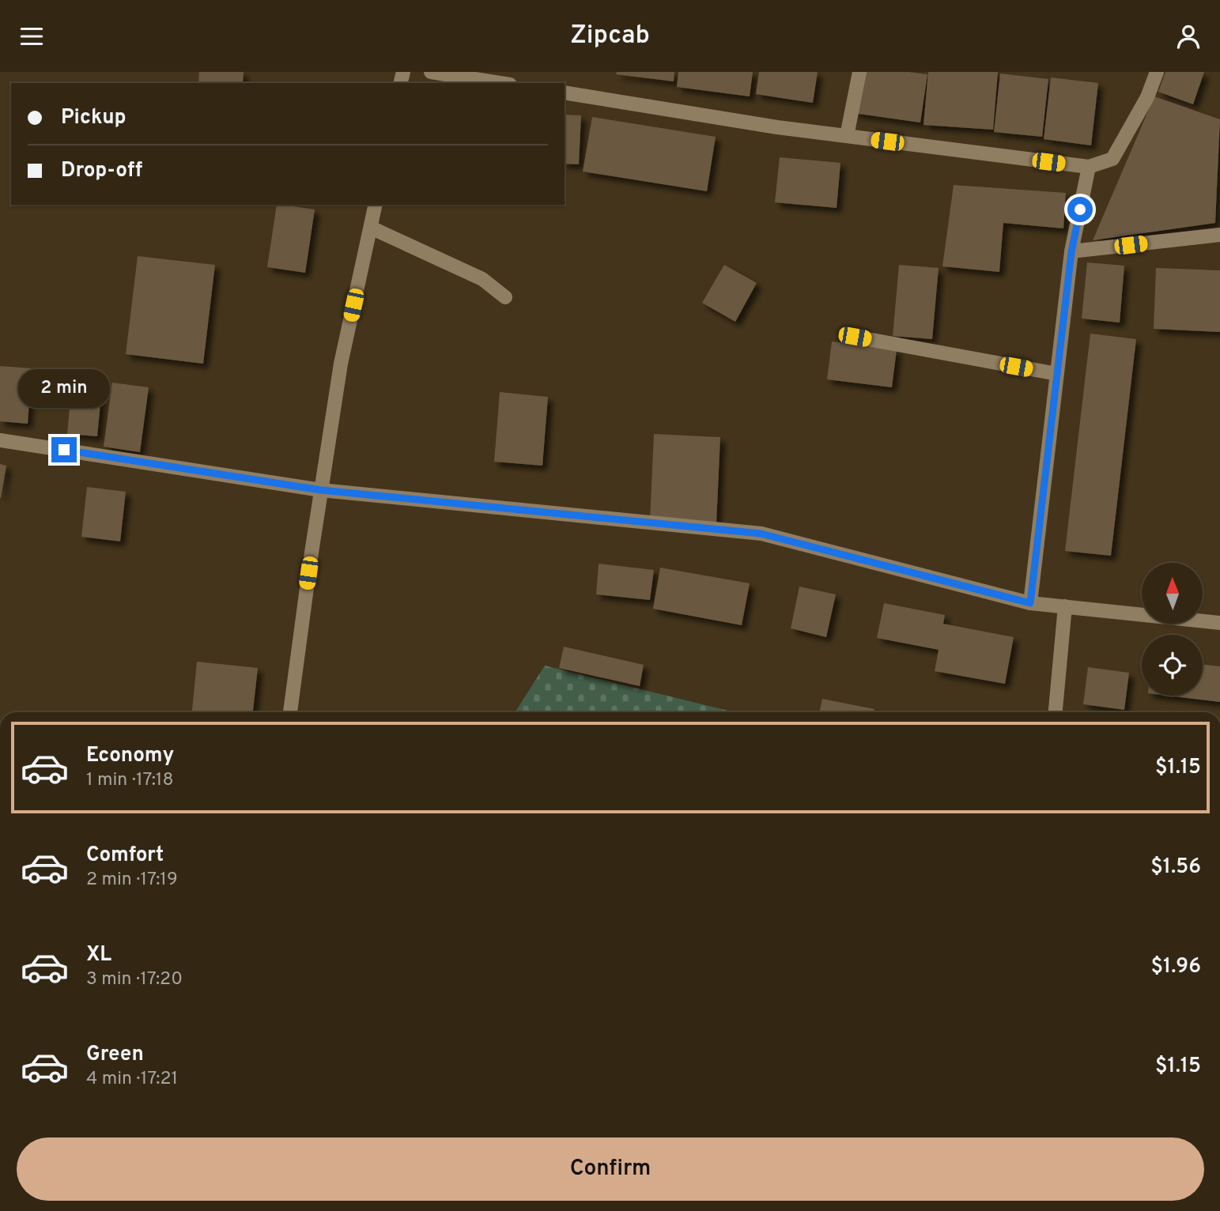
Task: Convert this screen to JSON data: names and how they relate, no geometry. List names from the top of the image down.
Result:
{
  "north": "top",
  "page": {
    "header": "Zipcab",
    "banner": ["Pickup", "Drop-off"],
    "bubble": "2 min",
    "list": [
      {
        "name": "Economy",
        "note": "1 min · 17:18",
        "value": "$1.15"
      },
      {
        "name": "Comfort",
        "note": "2 min · 17:19",
        "value": "$1.56"
      },
      {
        "name": "XL",
        "note": "3 min · 17:20",
        "value": "$1.96"
      },
      {
        "name": "Green",
        "note": "4 min · 17:21",
        "value": "$1.15"
      }
    ],
    "buttons": "Confirm"
  }
}
